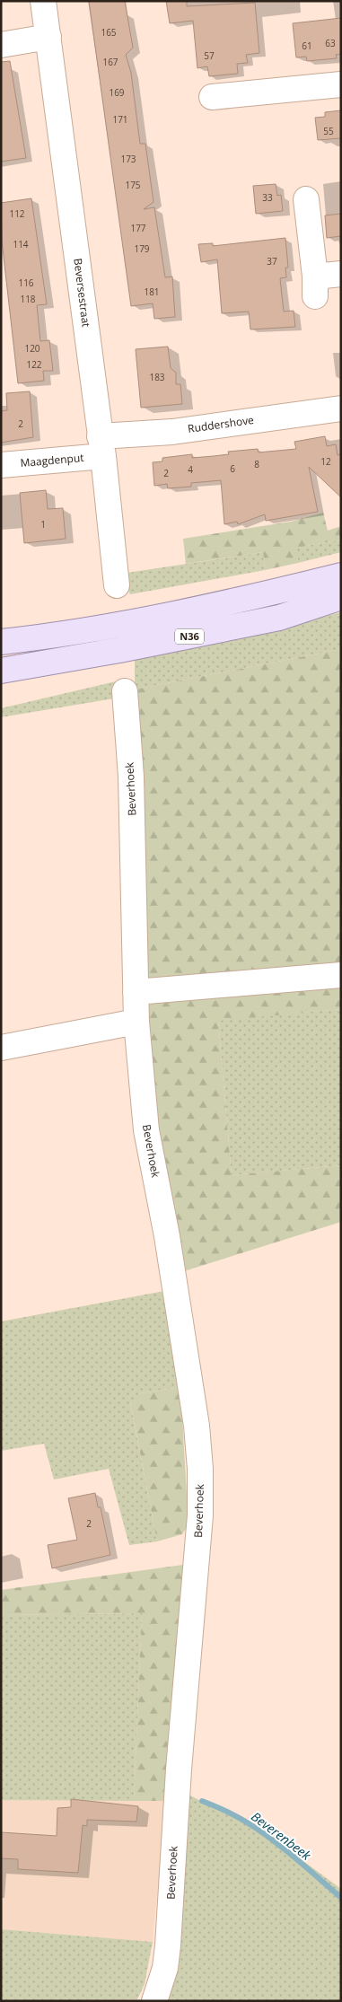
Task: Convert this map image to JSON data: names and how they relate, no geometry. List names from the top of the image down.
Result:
{
  "streets": {
    "main road": ["N36"],
    "street": [
      "Beversestraat",
      "Ruddershove",
      "Maagdenput",
      "Beverhoek"
    ]
  },
  "crossings": [
    ["Beversestraat", "Ruddershove"],
    ["Beversestraat", "Maagdenput"],
    ["Ruddershove", "Maagdenput"]
  ],
  "water": ["Beverenbeek"],
  "house_numbers": [
    "165",
    "63",
    "61",
    "57",
    "167",
    "169",
    "171",
    "55",
    "173",
    "175",
    "33",
    "112",
    "177",
    "114",
    "179",
    "37",
    "116",
    "181",
    "118",
    "120",
    "122",
    "183",
    "2",
    "12",
    "8",
    "6",
    "4",
    "2",
    "1",
    "2"
  ]
}
